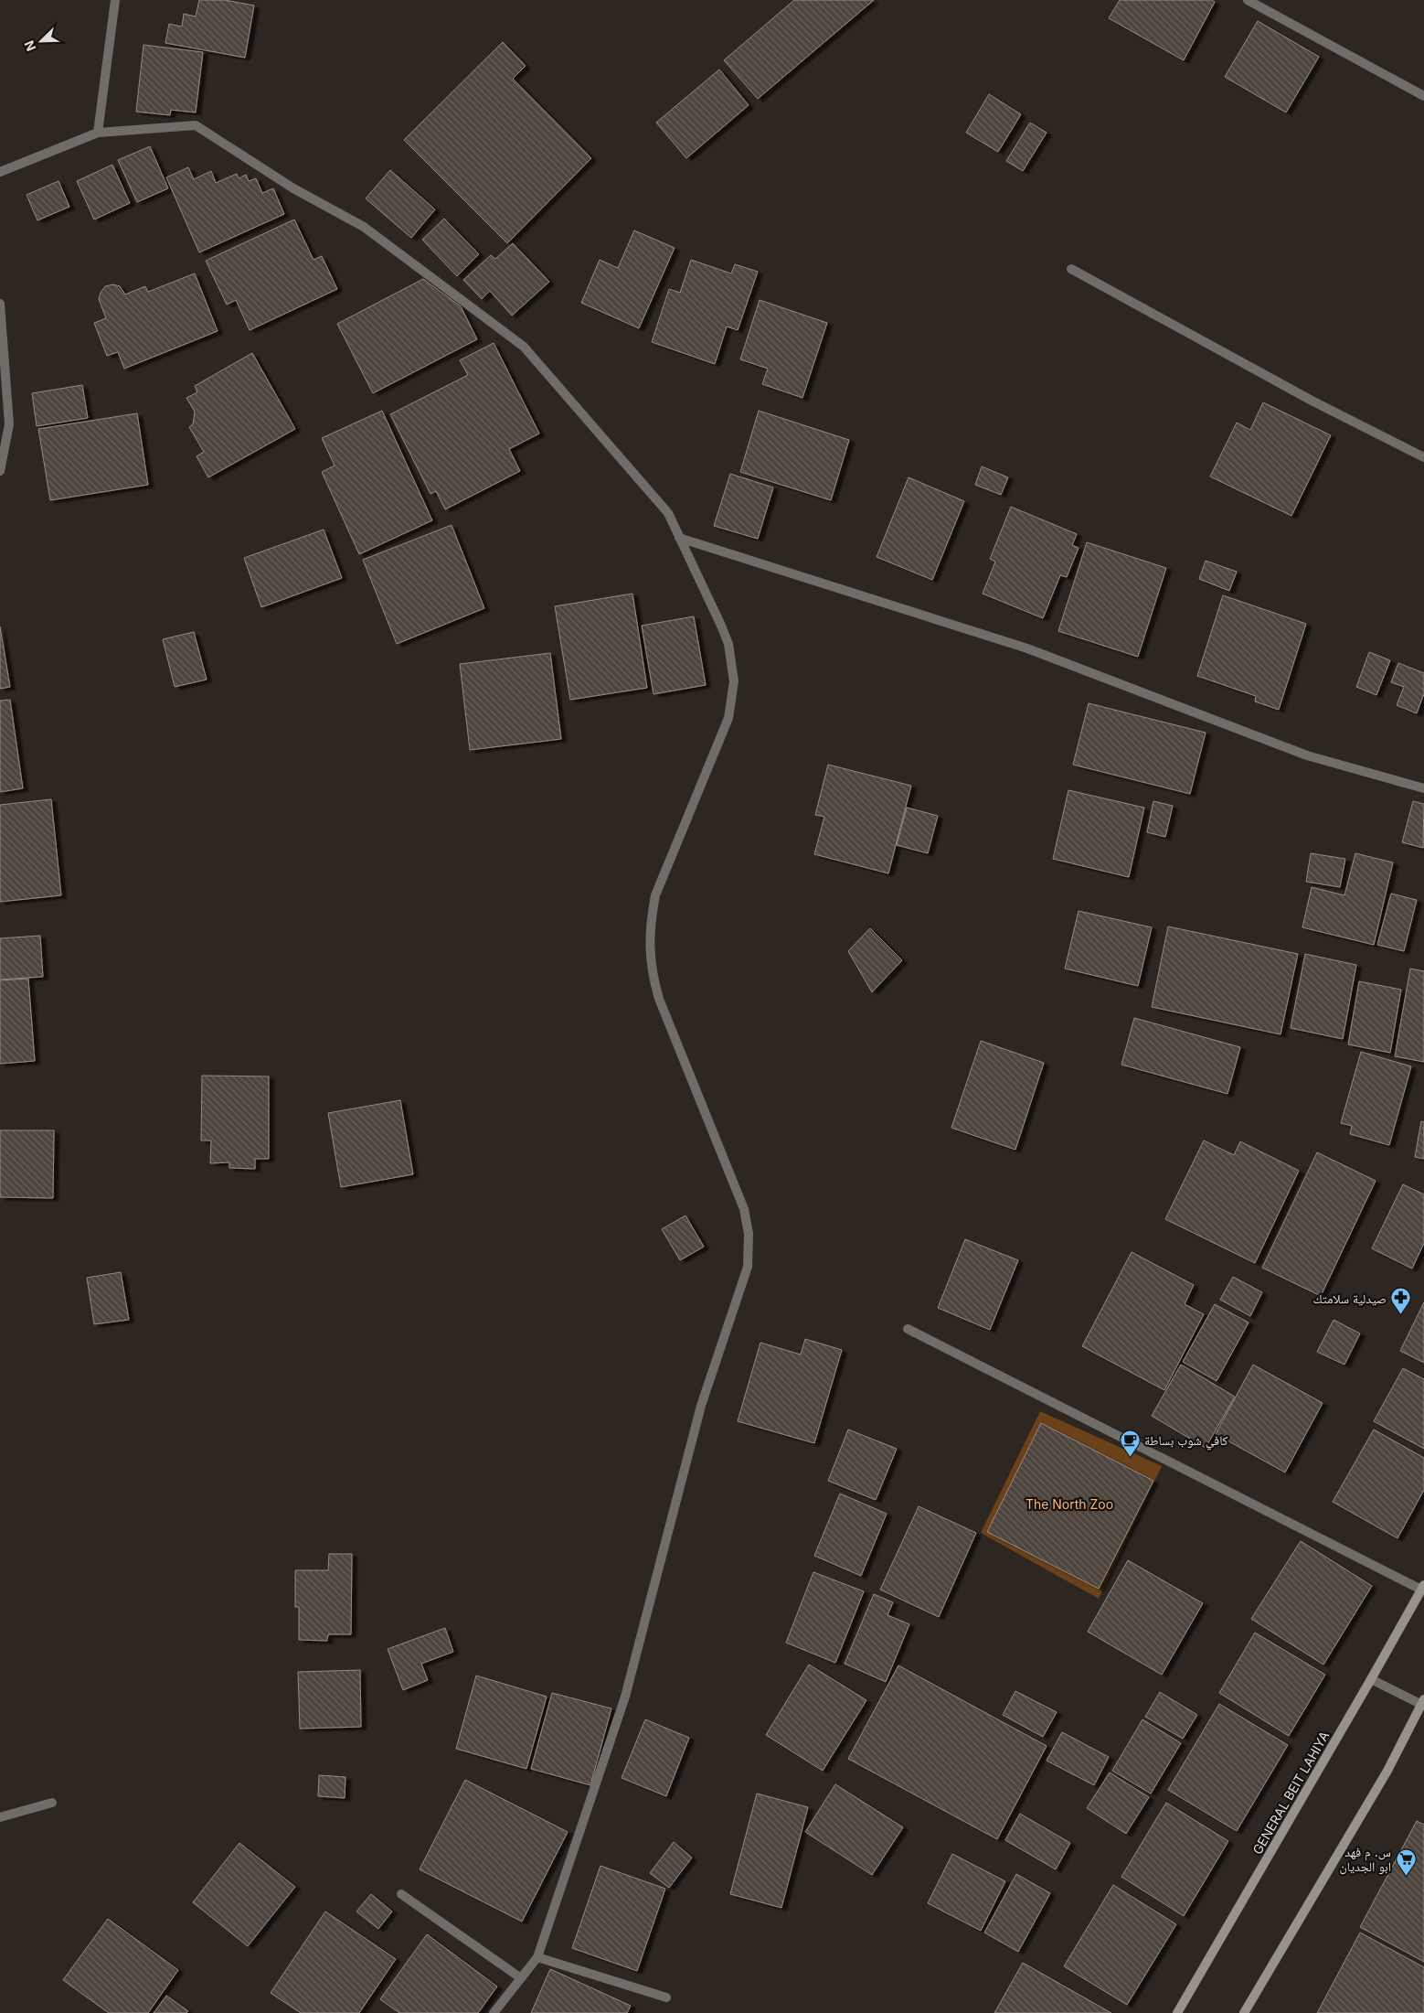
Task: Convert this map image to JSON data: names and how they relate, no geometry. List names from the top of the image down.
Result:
{
  "streets": {
    "main road": ["GENERAL BEIT LAHIYA"]
  },
  "parks": ["The North Zoo"],
  "places": {
    "pharmacy": ["صيدلية سلامتك"],
    "cafe": ["كافي شوب بساطة"],
    "supermarket": ["س. م فهد ابو الجديان"]
  },
  "north": "bottom left"
}
